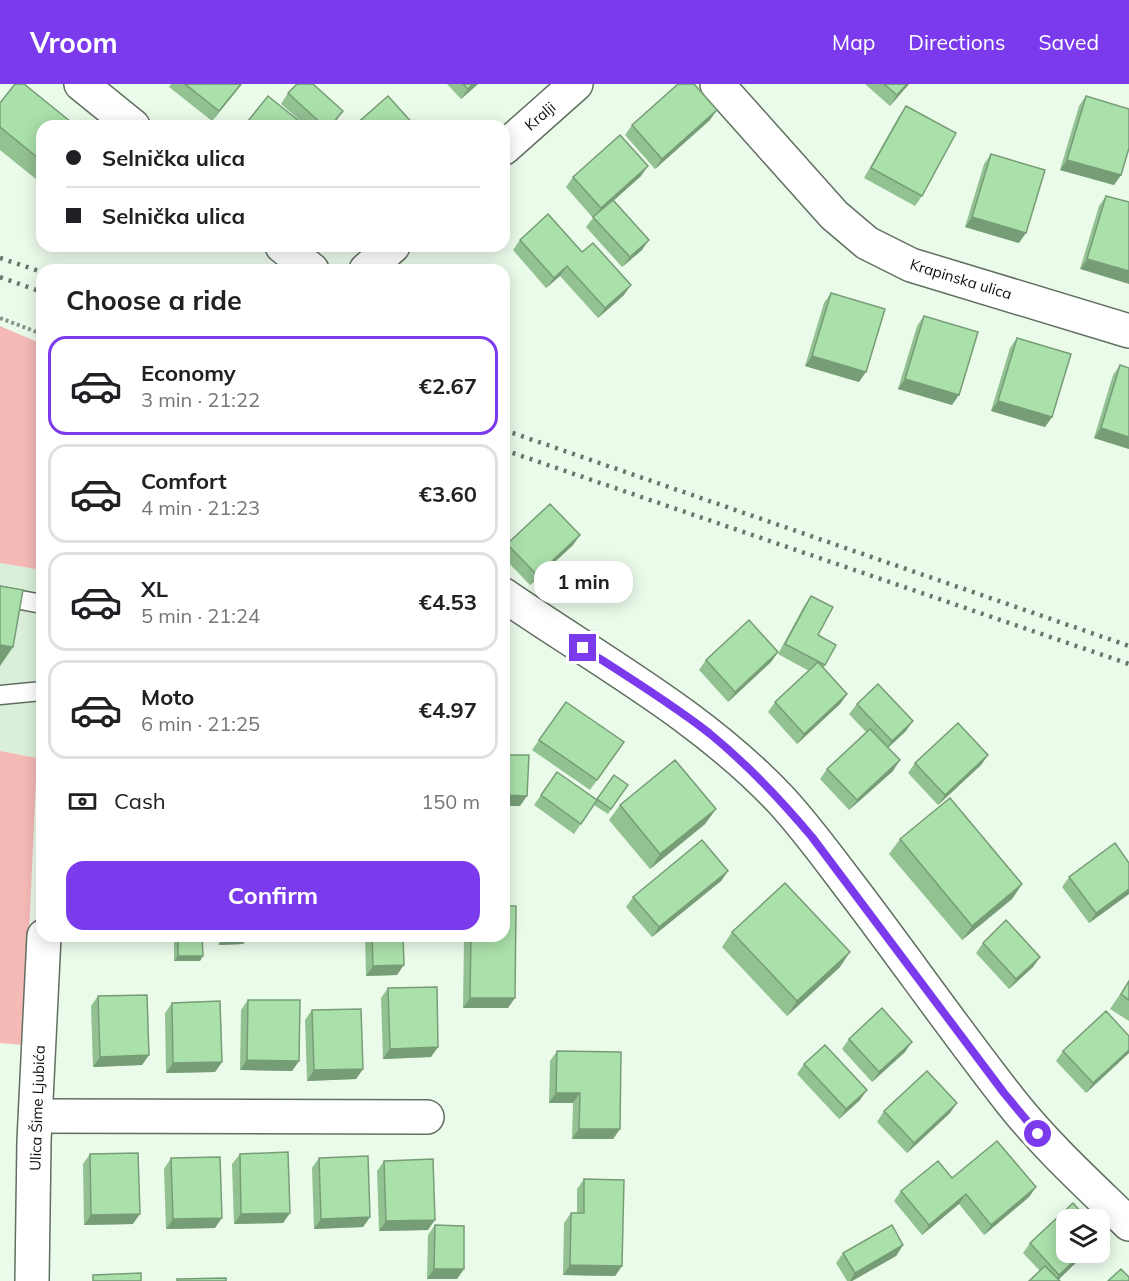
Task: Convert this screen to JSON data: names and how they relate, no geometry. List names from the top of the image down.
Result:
{
  "streets": {
    "street": ["Kralji", "Krapinska ulica", "Ulica Šime Ljubića"]
  },
  "page": {
    "header": "Vroom",
    "nav": ["Map", "Directions", "Saved"],
    "banner": ["Selnička ulica", "Selnička ulica"],
    "heading": "Choose a ride",
    "list": [
      {
        "name": "Economy",
        "note": "3 min · 21:22",
        "value": "€2.67"
      },
      {
        "name": "Comfort",
        "note": "4 min · 21:23",
        "value": "€3.60"
      },
      {
        "name": "XL",
        "note": "5 min · 21:24",
        "value": "€4.53"
      },
      {
        "name": "Moto",
        "note": "6 min · 21:25",
        "value": "€4.97"
      }
    ],
    "bubble": "1 min",
    "pay": ["Cash", "150 m"],
    "buttons": "Confirm"
  }
}
